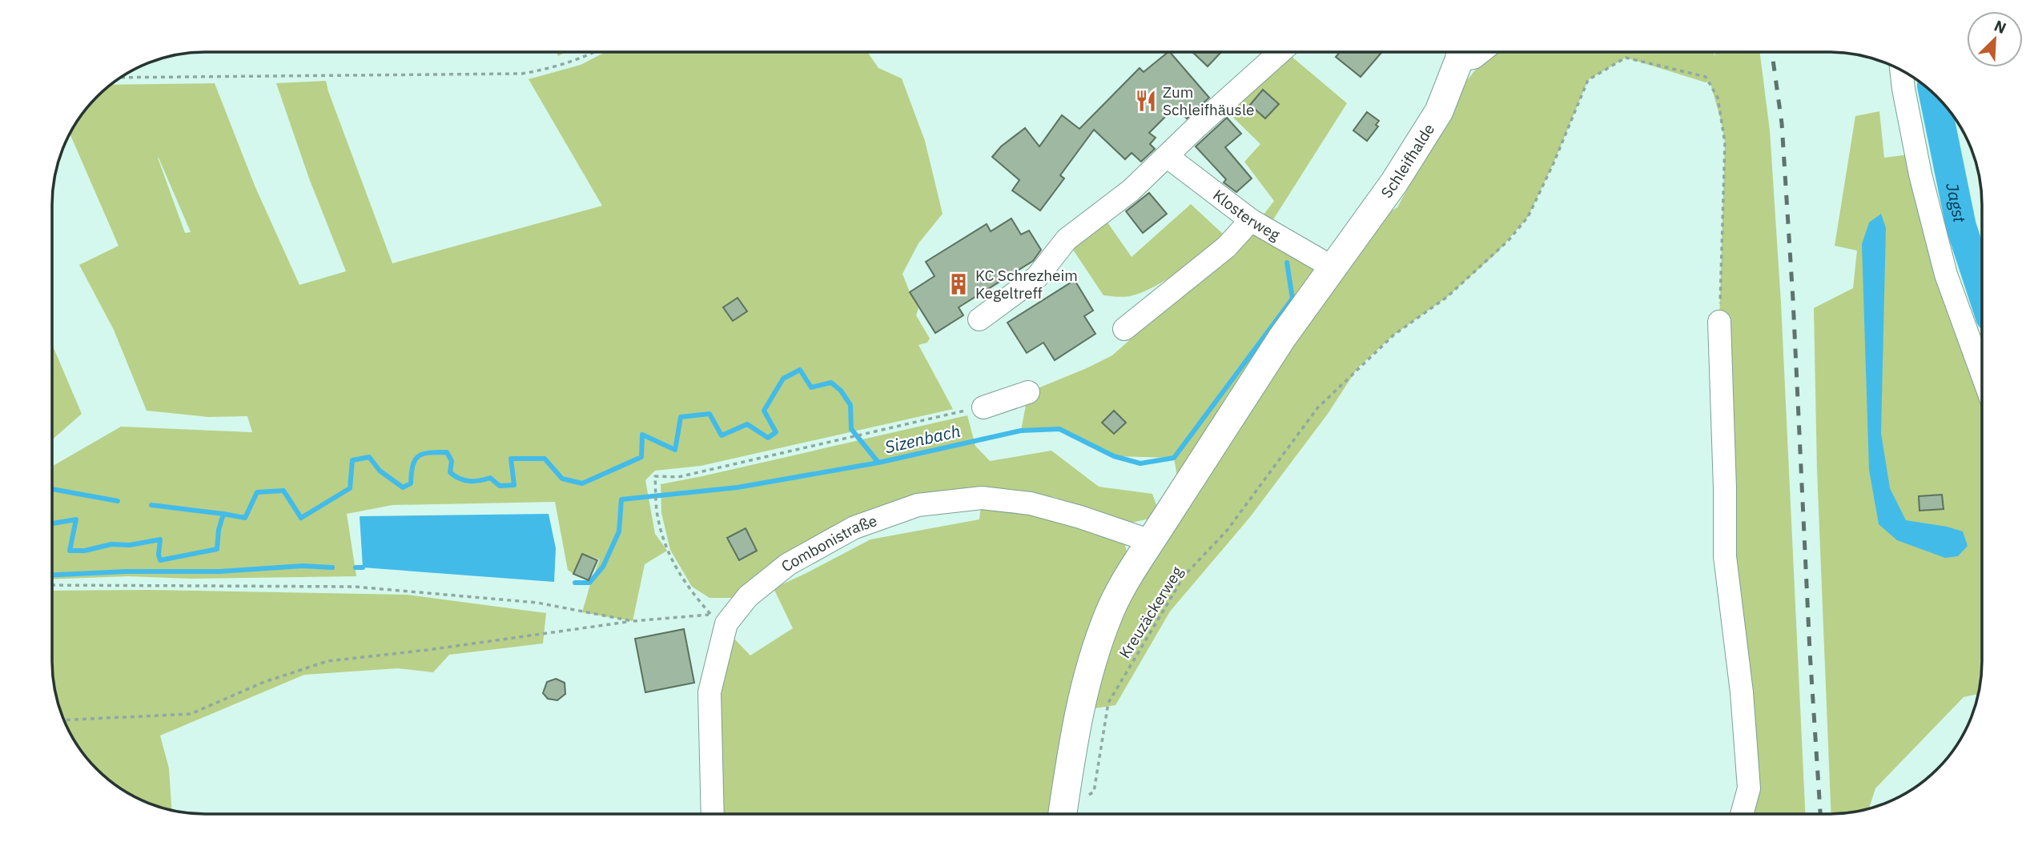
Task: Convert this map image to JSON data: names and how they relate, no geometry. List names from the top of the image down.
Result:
{
  "streets": {
    "main road": ["Schleifhalde"],
    "street": ["Klosterweg", "Combonistraße"],
    "path": ["Kreuzäckerweg"]
  },
  "crossings": [
    ["Schleifhalde", "Klosterweg"],
    ["Schleifhalde", "Combonistraße"]
  ],
  "water": ["Jagst", "Sizenbach"],
  "places": {
    "restaurant": ["Zum Schleifhäusle"],
    "building": ["KC Schrezheim Kegeltreff"]
  },
  "north": "top right"
}
